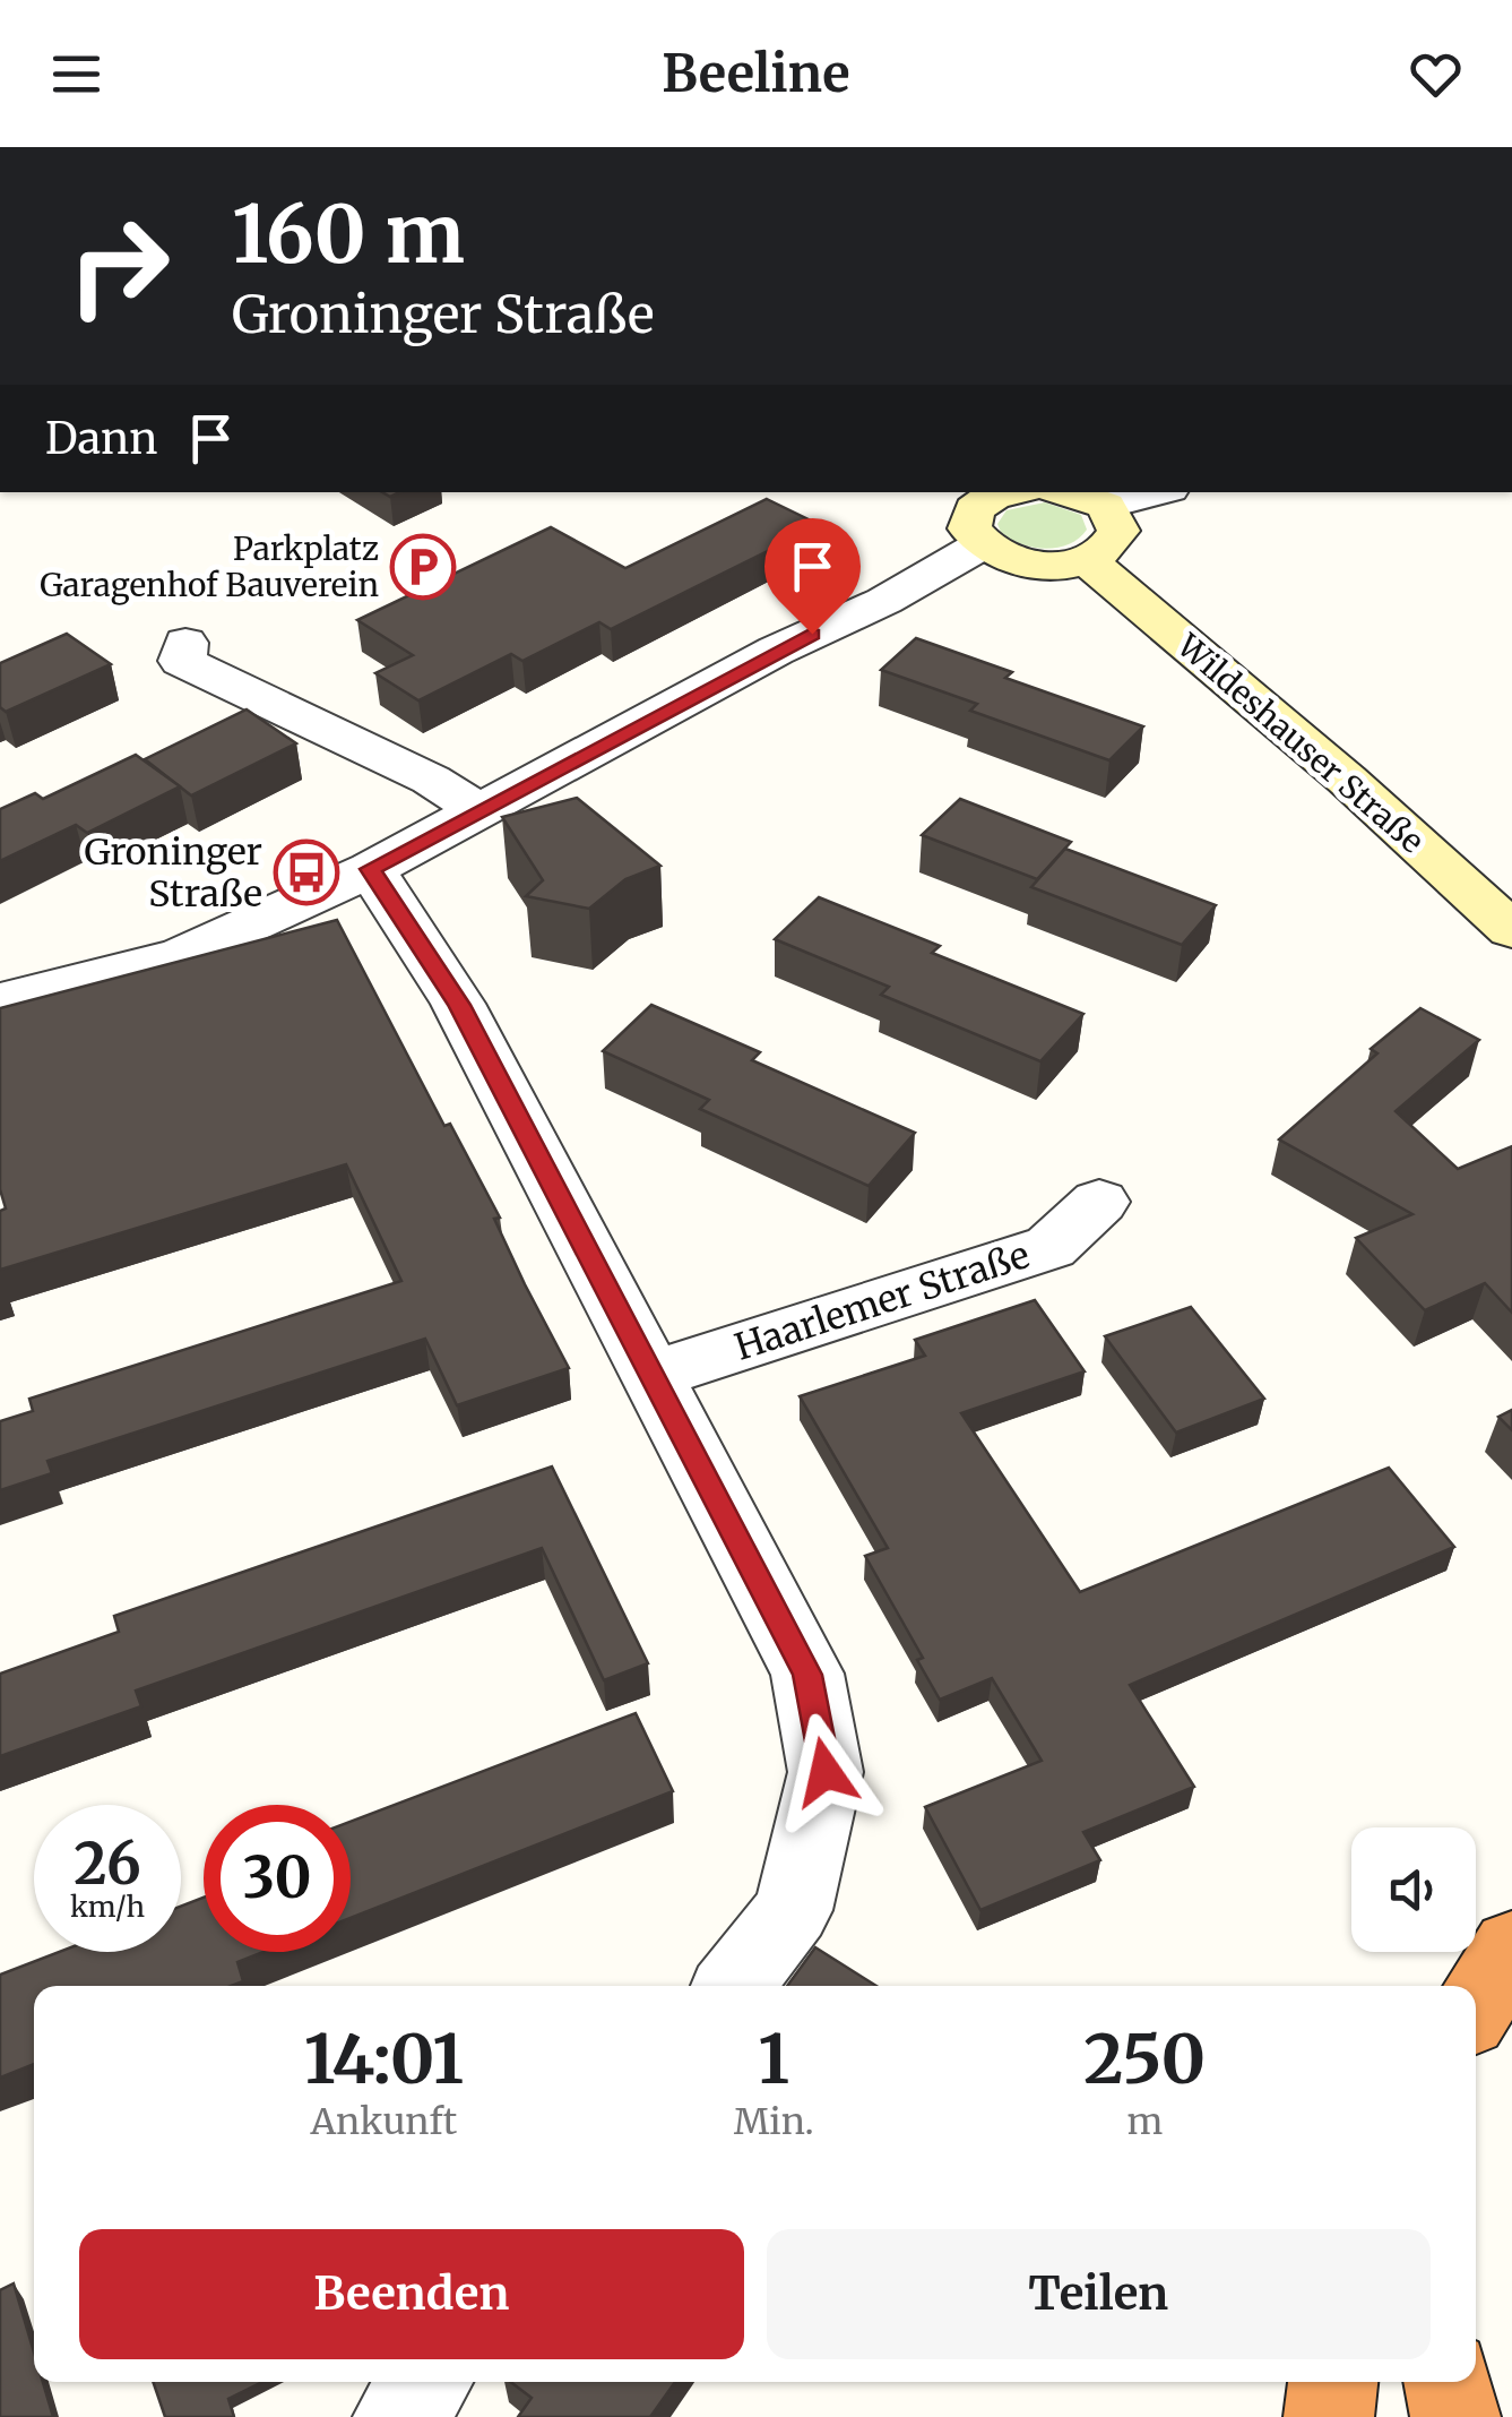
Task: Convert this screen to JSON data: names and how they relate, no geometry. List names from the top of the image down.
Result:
{
  "streets": {
    "main road": ["Wildeshauser Straße"],
    "street": ["Haarlemer Straße"]
  },
  "places": {
    "parking": ["Parkplatz Garagenhof Bauverein"],
    "bus stop": ["Groninger Straße"]
  },
  "page": {
    "header": "Beeline",
    "turn": ["160 m", "Groninger Straße"],
    "then": "Dann",
    "speed": "26 km/h",
    "limit": "30",
    "eta": [
      "14:01",
      "Ankunft",
      "1",
      "Min.",
      "250",
      "m"
    ],
    "buttons": ["Beenden", "Teilen"]
  }
}
